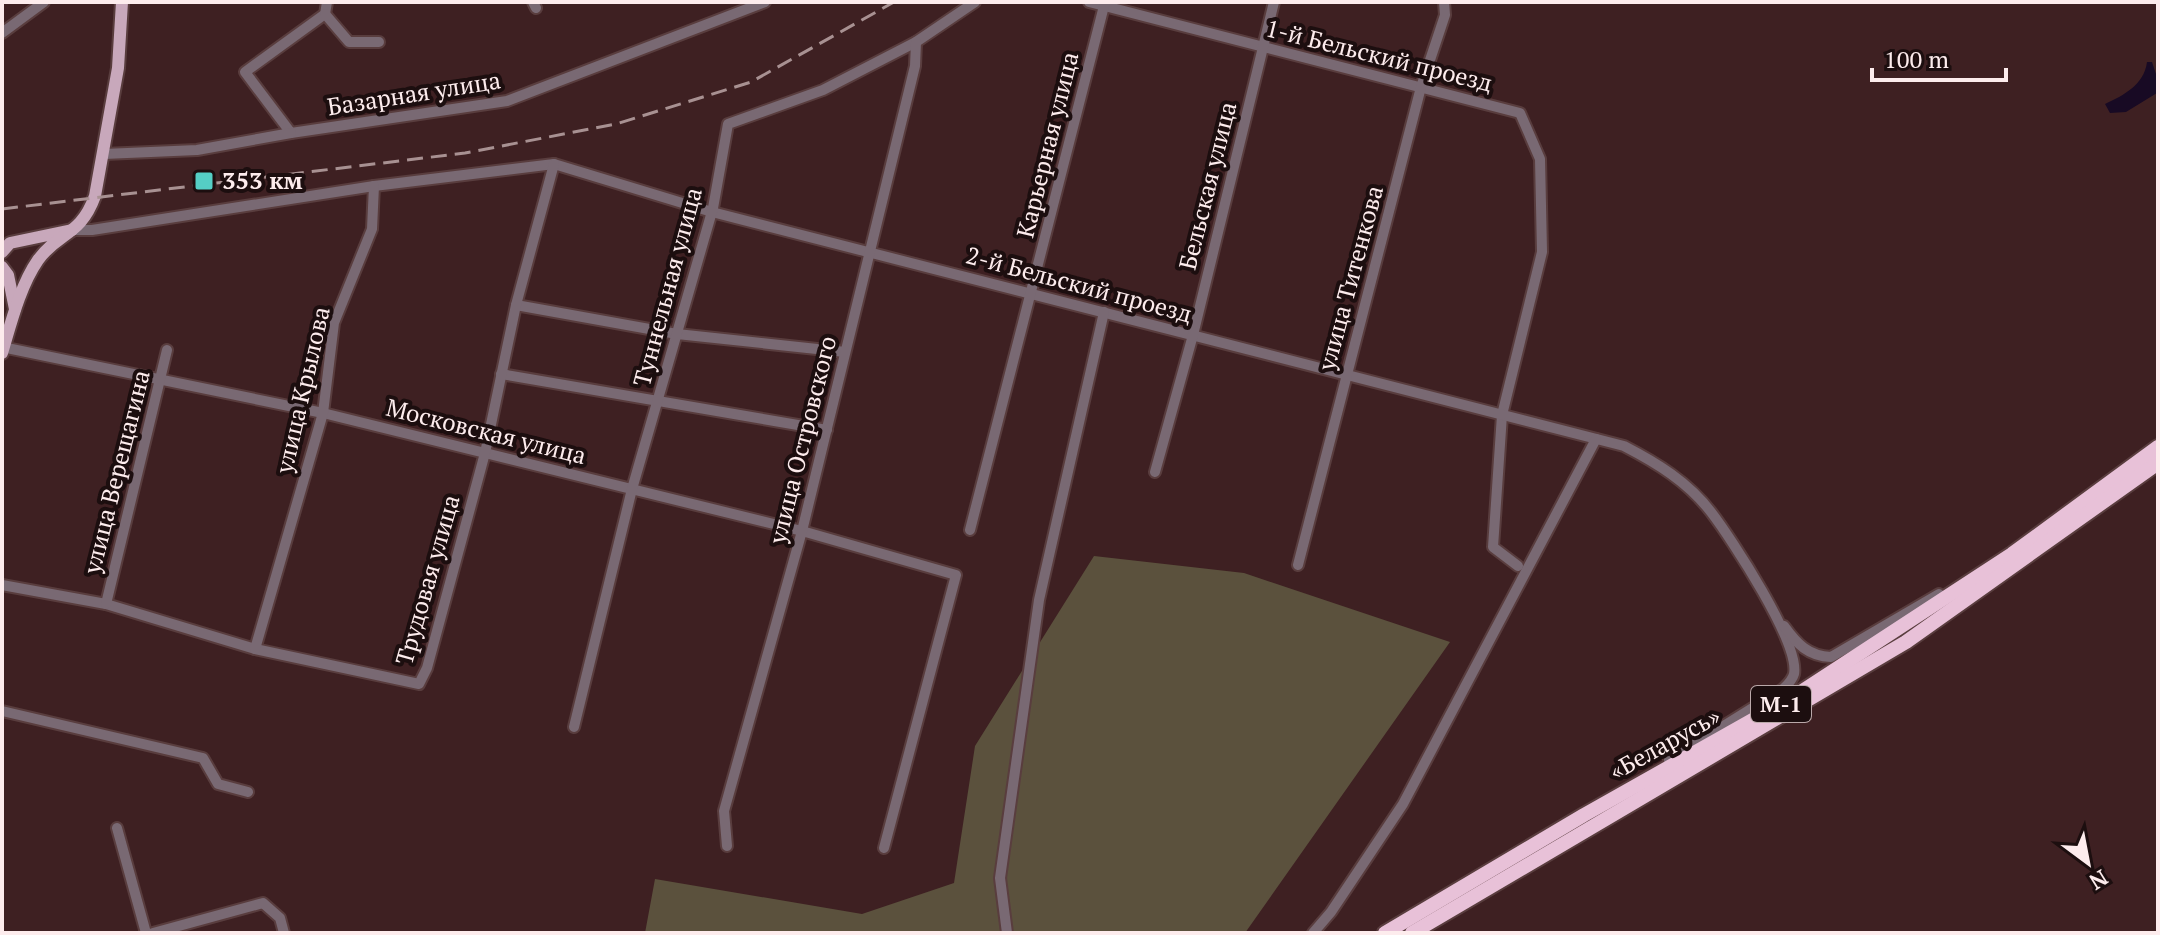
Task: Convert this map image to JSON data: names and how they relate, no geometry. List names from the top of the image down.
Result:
{
  "streets": {
    "highway": ["М-1", "«Беларусь»"],
    "street": [
      "1-й Бельский проезд",
      "Базарная улица",
      "Карьерная улица",
      "Бельская улица",
      "улица Титенкова",
      "2-й Бельский проезд",
      "Туннельная улица",
      "улица Крылова",
      "Московская улица",
      "улица Островского",
      "улица Верещагина",
      "Трудовая улица"
    ]
  },
  "crossings": [
    ["1-й Бельский проезд", "Карьерная улица"],
    ["1-й Бельский проезд", "Бельская улица"],
    ["1-й Бельский проезд", "улица Титенкова"],
    ["1-й Бельский проезд", "2-й Бельский проезд"],
    ["Карьерная улица", "2-й Бельский проезд"],
    ["Бельская улица", "2-й Бельский проезд"],
    ["улица Титенкова", "2-й Бельский проезд"],
    ["2-й Бельский проезд", "Туннельная улица"],
    ["2-й Бельский проезд", "улица Островского"],
    ["2-й Бельский проезд", "Трудовая улица"],
    ["Туннельная улица", "Московская улица"],
    ["Туннельная улица", "улица Островского"],
    ["улица Крылова", "Московская улица"],
    ["улица Крылова", "Трудовая улица"],
    ["Московская улица", "улица Островского"],
    ["Московская улица", "улица Верещагина"],
    ["Московская улица", "Трудовая улица"],
    ["улица Верещагина", "Трудовая улица"]
  ],
  "places": {
    "transit": ["353 км"]
  },
  "scale_bar": "100 m",
  "north": "bottom right"
}
